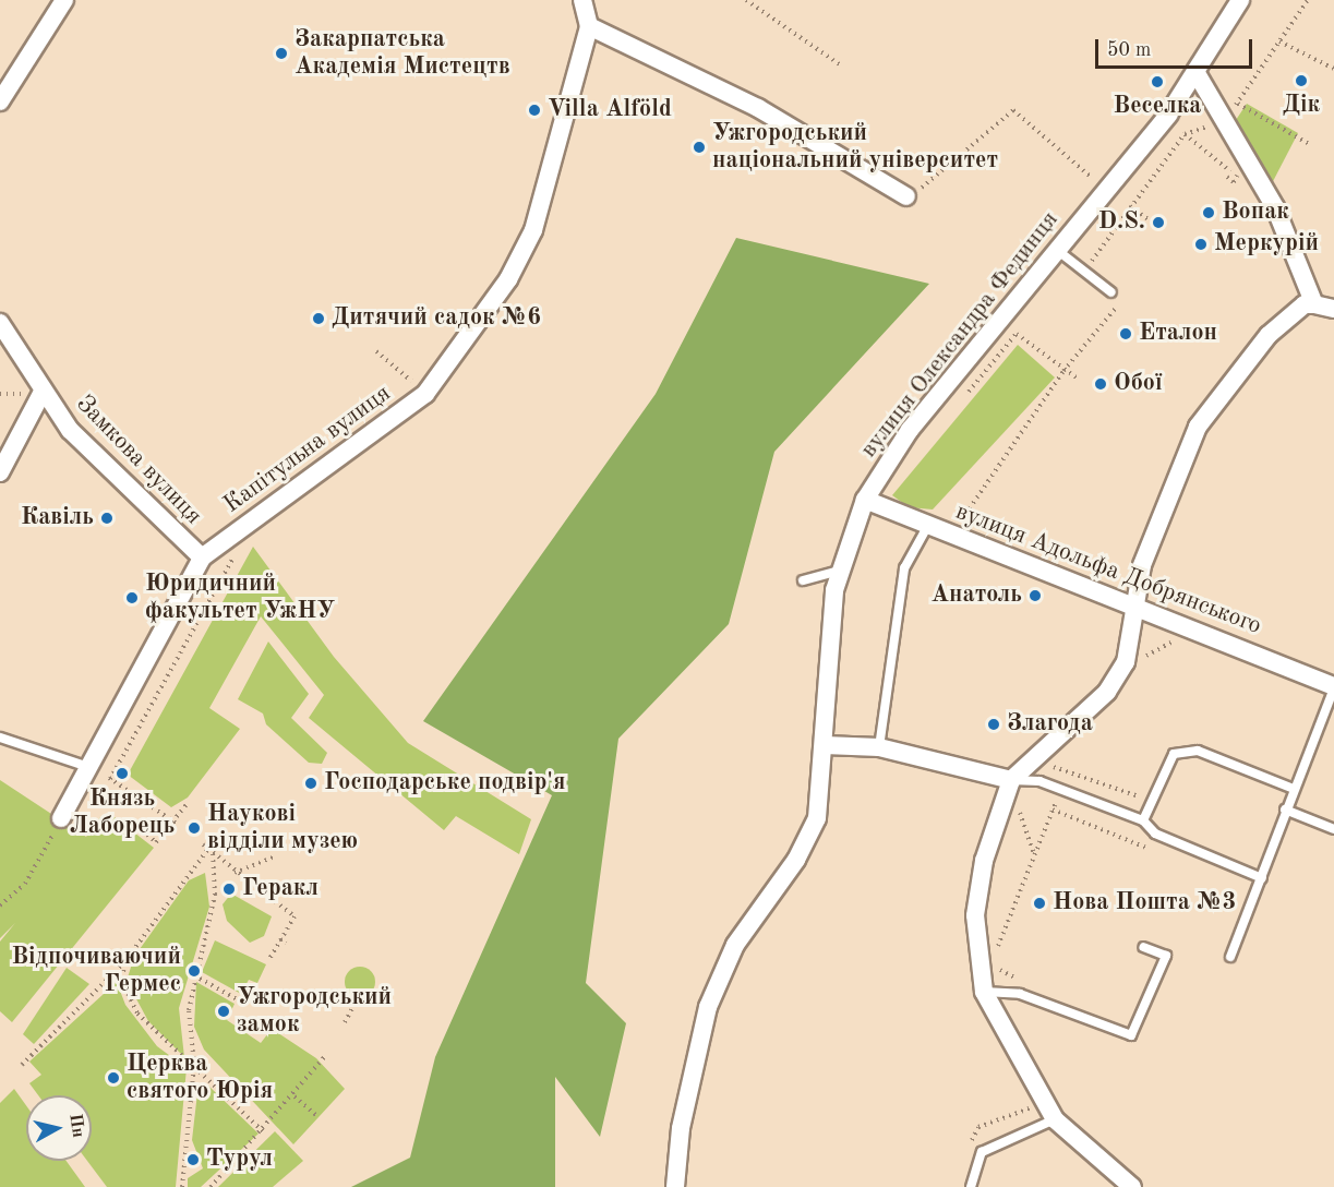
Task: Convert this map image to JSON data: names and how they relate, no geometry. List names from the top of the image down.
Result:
{
  "streets": {
    "street": [
      "вулиця Олександра Фединця",
      "Капітульна вулиця",
      "Замкова вулиця",
      "вулиця Адольфа Добрянського"
    ]
  },
  "crossings": [
    ["вулиця Олександра Фединця", "вулиця Адольфа Добрянського"],
    ["Капітульна вулиця", "Замкова вулиця"]
  ],
  "places": [
    "Закарпатська Академія Мистецтв",
    "Дік",
    "Веселка",
    "Villa Alföld",
    "Ужгородський національний університет",
    "Вопак",
    "D.S.",
    "Меркурій",
    "Дитячий садок №6",
    "Еталон",
    "Обої",
    "Кавіль",
    "Анатоль",
    "Юридичний факультет УжНУ",
    "Злагода",
    "Князь Лаборець",
    "Господарське подвір'я",
    "Наукові відділи музею",
    "Геракл",
    "Нова Пошта №3",
    "Відпочиваючий Гермес",
    "Ужгородський замок",
    "Церква святого Юрія",
    "Турул"
  ],
  "scale_bar": "50 m",
  "north": "right"
}
